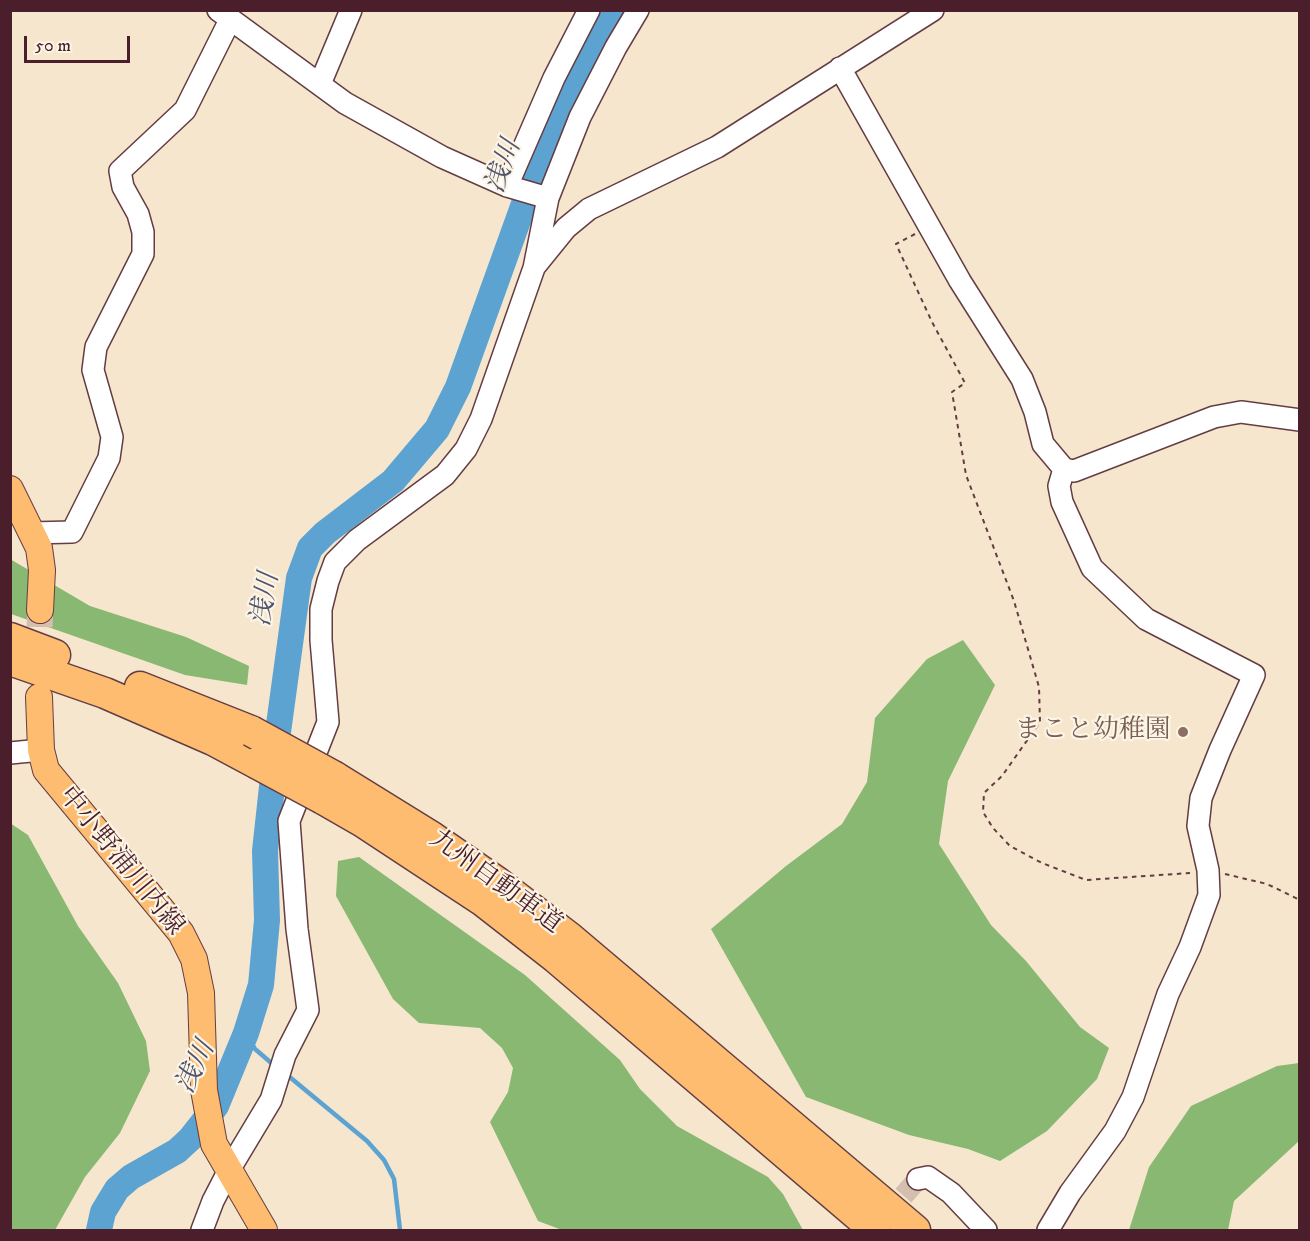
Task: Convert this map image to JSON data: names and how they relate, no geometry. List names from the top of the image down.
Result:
{
  "streets": {
    "highway": ["九州自動車道"],
    "main road": ["中小野浦川内線"]
  },
  "water": ["浅川"],
  "places": ["まこと幼稚園"],
  "scale_bar": "50 m"
}
